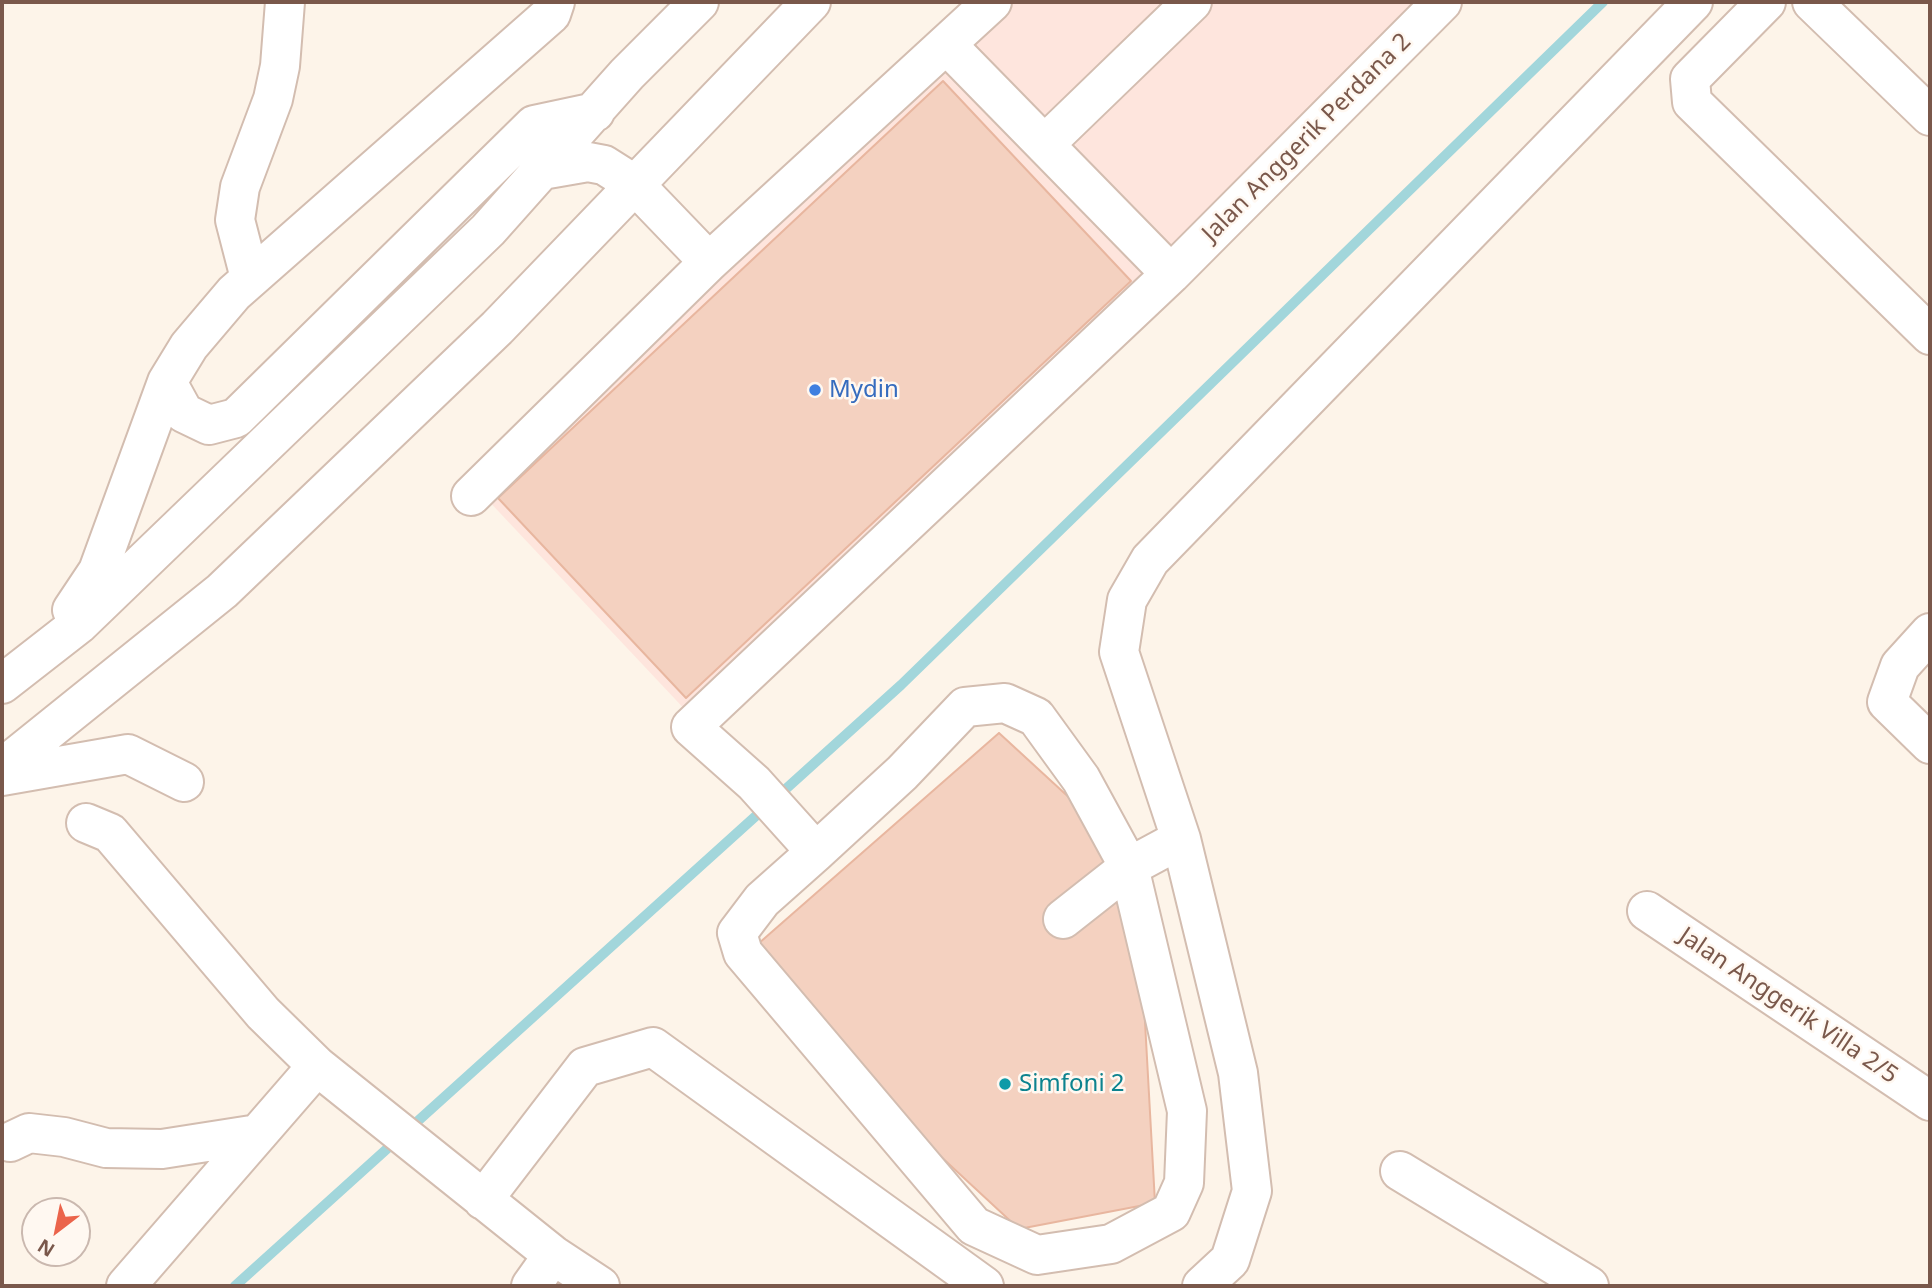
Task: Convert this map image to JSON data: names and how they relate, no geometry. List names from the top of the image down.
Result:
{
  "streets": {
    "street": ["Jalan Anggerik Perdana 2", "Jalan Anggerik Villa 2/5"]
  },
  "places": ["Mydin", "Simfoni 2"],
  "north": "bottom left"
}
